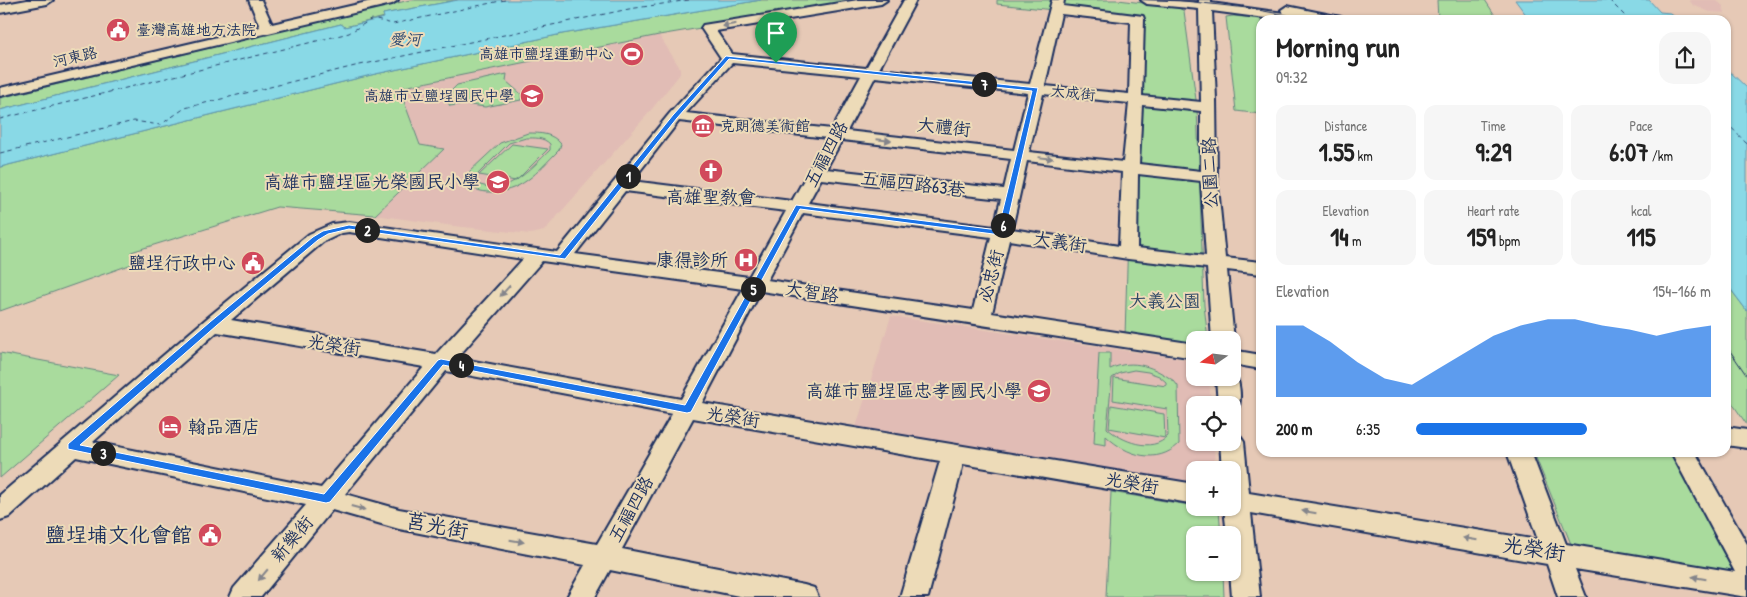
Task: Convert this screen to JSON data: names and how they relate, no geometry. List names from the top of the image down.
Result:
{
  "streets": {
    "street": [
      "河東路",
      "大成街",
      "大禮街",
      "五福四路",
      "公園二路",
      "五福四路63巷",
      "大義街",
      "必忠街",
      "大智路",
      "光榮街",
      "莒光街",
      "新樂街"
    ]
  },
  "crossings": [
    ["大成街", "五福四路"],
    ["大成街", "公園二路"],
    ["大成街", "必忠街"],
    ["大禮街", "五福四路"],
    ["大禮街", "公園二路"],
    ["大禮街", "必忠街"],
    ["五福四路", "五福四路63巷"],
    ["五福四路", "大義街"],
    ["五福四路", "大智路"],
    ["五福四路", "光榮街"],
    ["五福四路", "莒光街"],
    ["公園二路", "大義街"],
    ["五福四路63巷", "必忠街"],
    ["大義街", "必忠街"],
    ["必忠街", "大智路"],
    ["大智路", "光榮街"],
    ["大智路", "新樂街"],
    ["光榮街", "新樂街"],
    ["莒光街", "新樂街"]
  ],
  "one_way": ["大禮街", "莒光街", "新樂街"],
  "water": ["愛河"],
  "parks": ["大義公園"],
  "places": {
    "public building": ["臺灣高雄地方法院", "鹽埕行政中心", "鹽埕埔文化會館"],
    "sports": ["高雄市鹽埕運動中心"],
    "school or university": ["高雄市立鹽埕國民中學", "高雄市鹽埕區光榮國民小學", "高雄市鹽埕區忠孝國民小學"],
    "museum": ["克朗德美術館"],
    "church": ["高雄聖教會"],
    "hospital": ["康得診所"],
    "hotel": ["翰品酒店"]
  },
  "north": "left",
  "page": {
    "heading": ["Morning run", "09:32"],
    "pins": [
      "7",
      "1",
      "6",
      "2",
      "5",
      "4",
      "3"
    ],
    "stats": [
      ["Distance", "1.55 km"],
      ["Time", "9:29"],
      ["Pace", "6:07 /km"],
      ["Elevation", "14 m"],
      ["Heart rate", "159 bpm"],
      ["kcal", "115"]
    ],
    "chart": ["Elevation", "154–166 m"],
    "map_buttons": ["+", "−"],
    "list": [
      {
        "name": "200 m",
        "note": "6:35"
      }
    ]
  }
}
